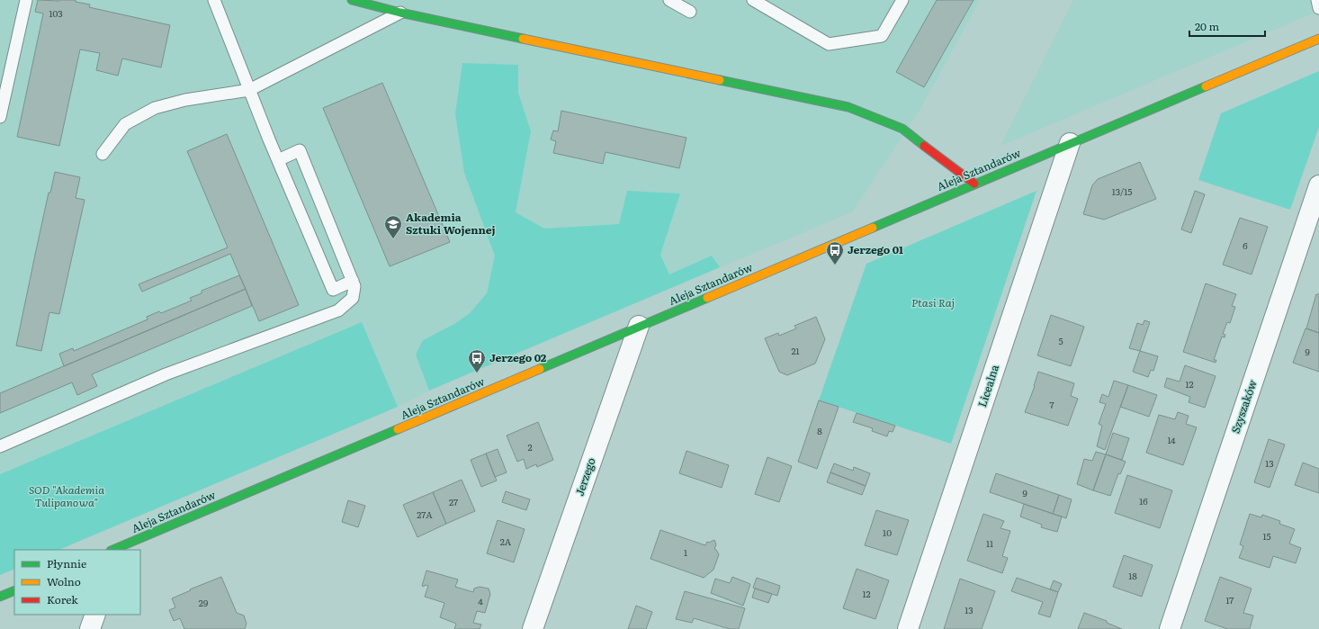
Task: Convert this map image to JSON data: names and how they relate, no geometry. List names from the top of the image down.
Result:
{
  "streets": {
    "street": [
      "Aleja Sztandarów",
      "Licealna",
      "Szyszaków",
      "Jerzego"
    ]
  },
  "crossings": [
    ["Aleja Sztandarów", "Licealna"],
    ["Aleja Sztandarów", "Jerzego"]
  ],
  "parks": ["Ptasi Raj", "SOD \"Akademia Tulipanowa\""],
  "places": {
    "school or university": ["Akademia Sztuki Wojennej"],
    "bus stop": ["Jerzego 01", "Jerzego 02"]
  },
  "house_numbers": [
    "103",
    "13/15",
    "6",
    "5",
    "21",
    "9",
    "12",
    "7",
    "8",
    "14",
    "2",
    "13",
    "9",
    "16",
    "27",
    "27A",
    "10",
    "15",
    "2A",
    "11",
    "1",
    "18",
    "12",
    "17",
    "4",
    "29",
    "13"
  ],
  "legend": ["Płynnie", "Wolno", "Korek"],
  "scale_bar": "20 m"
}
